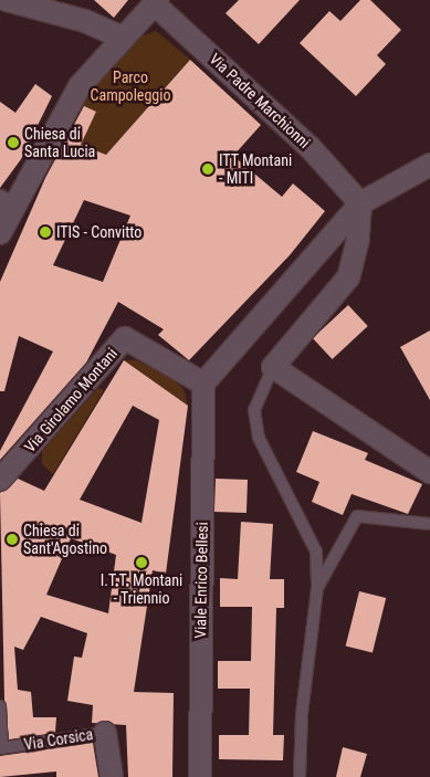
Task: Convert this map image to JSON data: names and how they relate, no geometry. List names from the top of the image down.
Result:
{
  "streets": {
    "street": [
      "Via Padre Marchionni",
      "Via Girolamo Montani",
      "Viale Enrico Bellesi",
      "Via Corsica"
    ]
  },
  "crossings": [
    ["Via Girolamo Montani", "Viale Enrico Bellesi"]
  ],
  "parks": ["Parco Campoleggio"],
  "places": [
    "Chiesa di Santa Lucia",
    "ITT Montani - MITI",
    "ITIS - Convitto",
    "Chiesa di Sant'Agostino",
    "I.T.T. Montani - Triennio"
  ]
}
